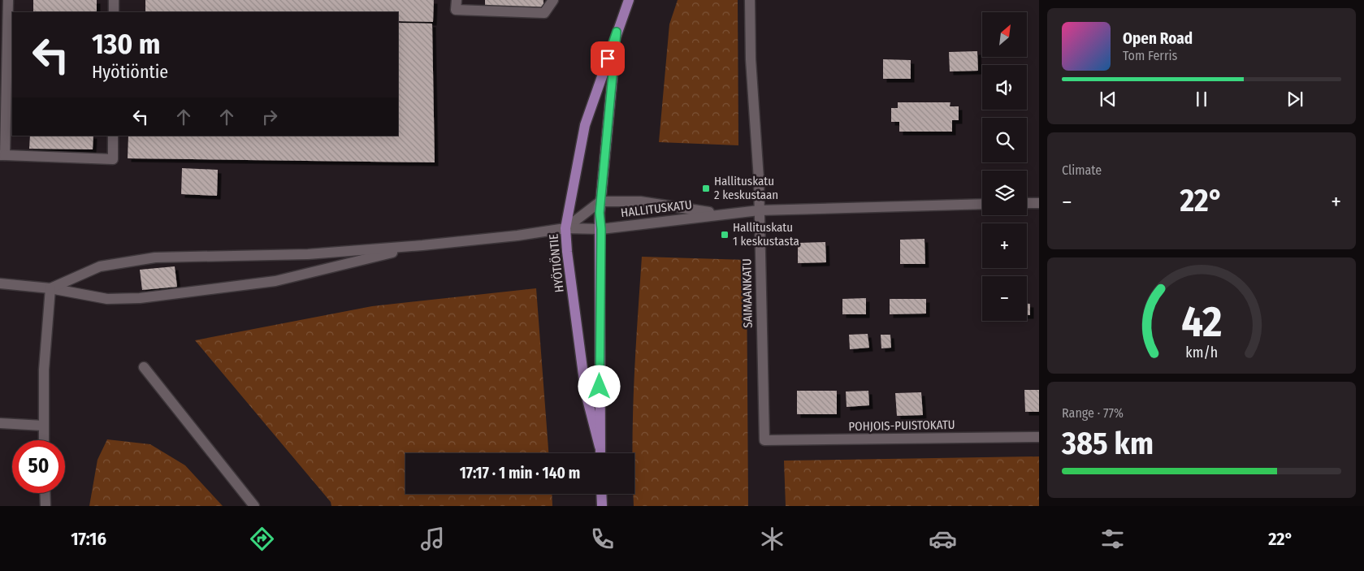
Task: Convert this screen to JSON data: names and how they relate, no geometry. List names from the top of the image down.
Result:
{
  "streets": {
    "main road": ["HYÖTIÖNTIE"],
    "street": ["HALLITUSKATU", "SAIMAANKATU", "POHJOIS-PUISTOKATU"]
  },
  "crossings": [
    ["HALLITUSKATU", "HYÖTIÖNTIE"],
    ["HALLITUSKATU", "SAIMAANKATU"],
    ["SAIMAANKATU", "POHJOIS-PUISTOKATU"]
  ],
  "places": {
    "transit": ["Hallituskatu 2 keskustaan", "Hallituskatu 1 keskustasta"]
  },
  "north": "top right",
  "page": {
    "map_buttons": ["+", "−"],
    "turn": ["130 m", "Hyötiöntie"],
    "song": ["Open Road", "Tom Ferris"],
    "tile": [
      "Climate",
      ["Range · 77%", "385 km"]
    ],
    "heat": ["−", "22°", "+"],
    "limit": "50",
    "trip": "17:17 · 1 min · 140 m",
    "tabs": ["17:16", "22°"],
    "gauge": ["42", "km/h"]
  }
}
